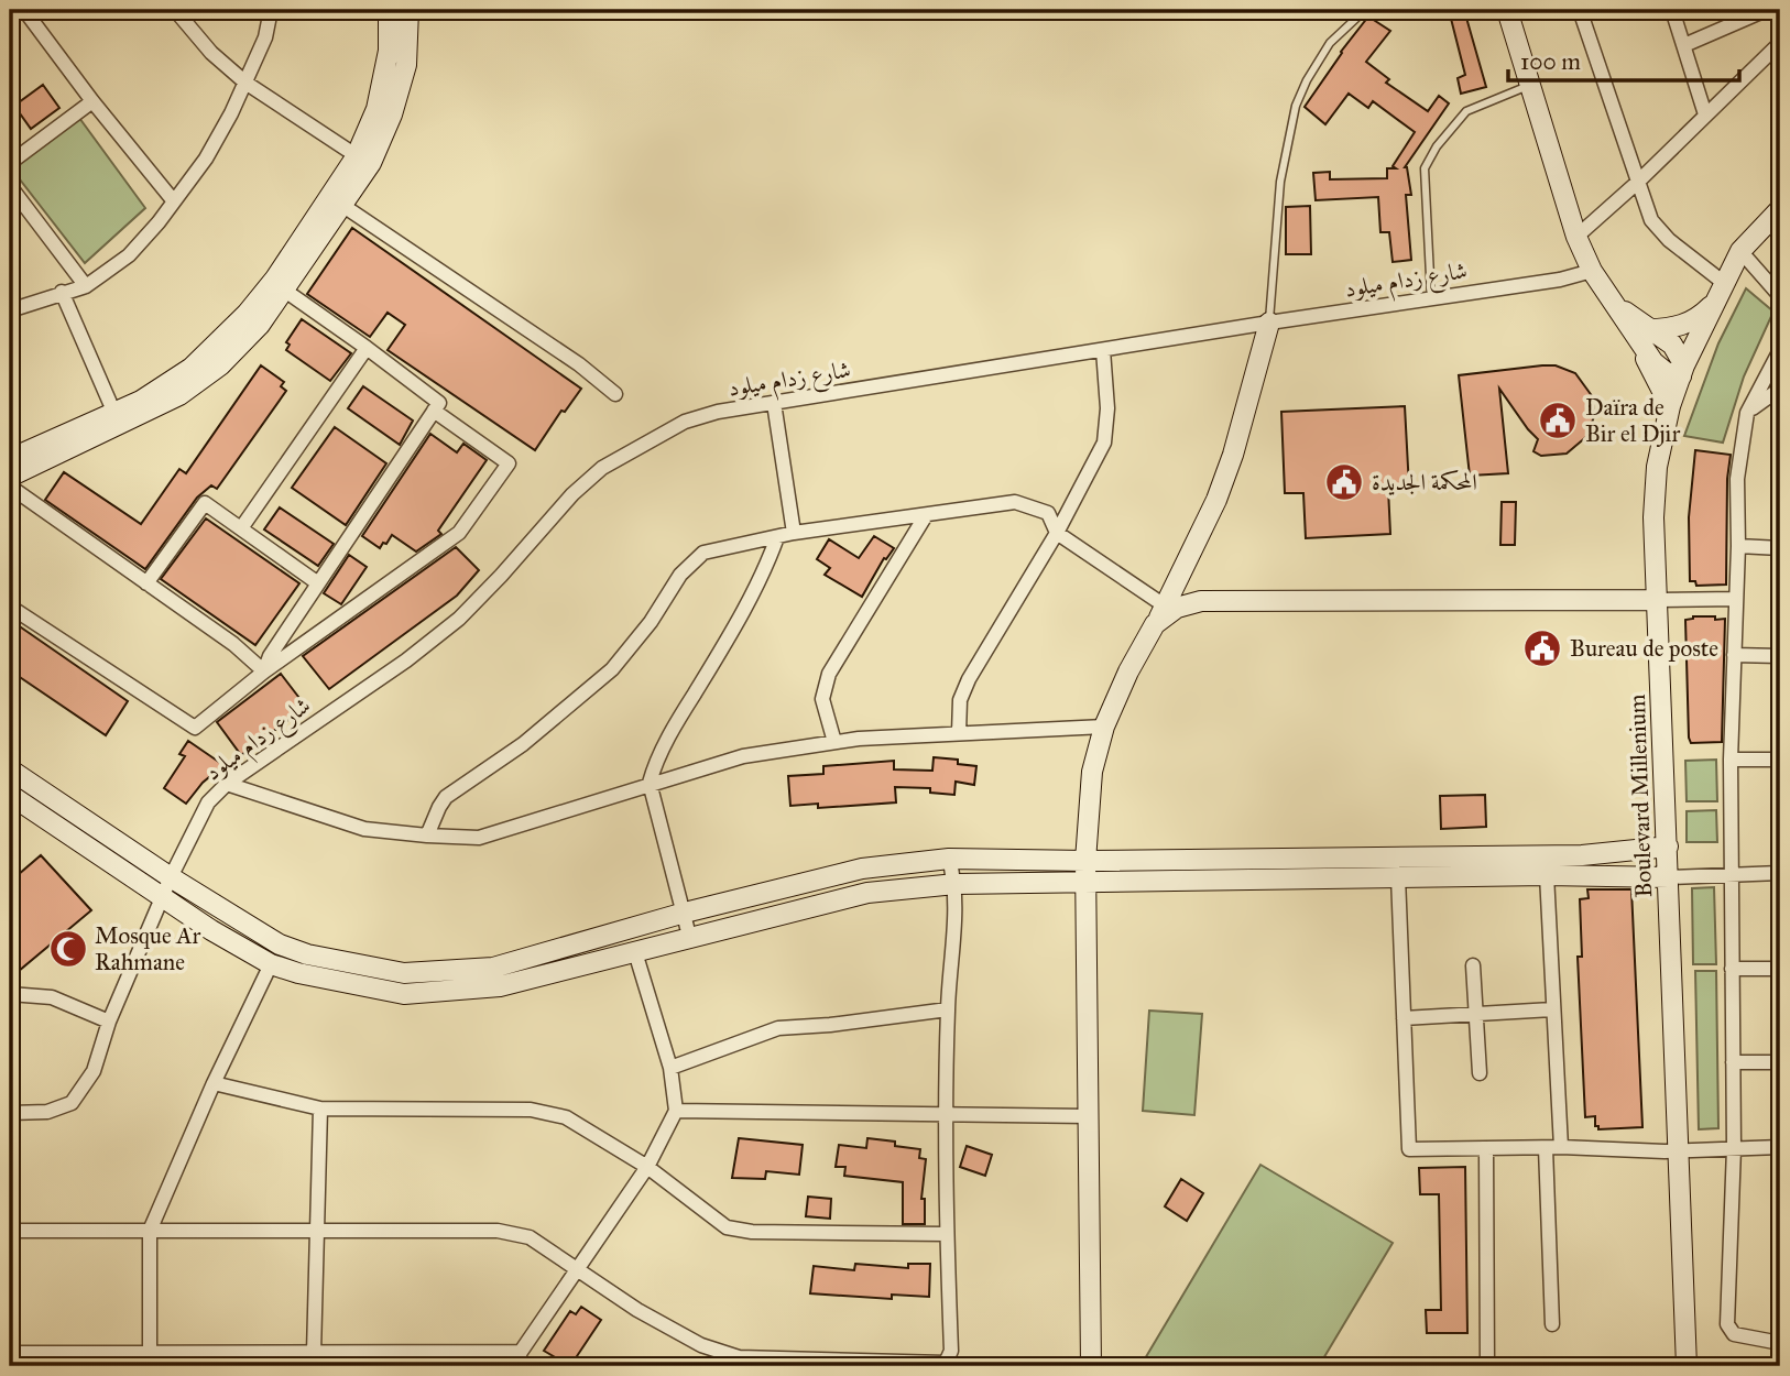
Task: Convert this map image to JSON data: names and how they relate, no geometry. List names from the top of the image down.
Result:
{
  "streets": {
    "main road": ["Boulevard Millenium"],
    "street": ["شارع زدام ميلود"]
  },
  "places": {
    "public building": ["Daïra de Bir el Djir", "المحكمة الجديدة", "Bureau de poste"],
    "mosque": ["Mosque Ar Rahmane"]
  },
  "scale_bar": "100 m"
}
